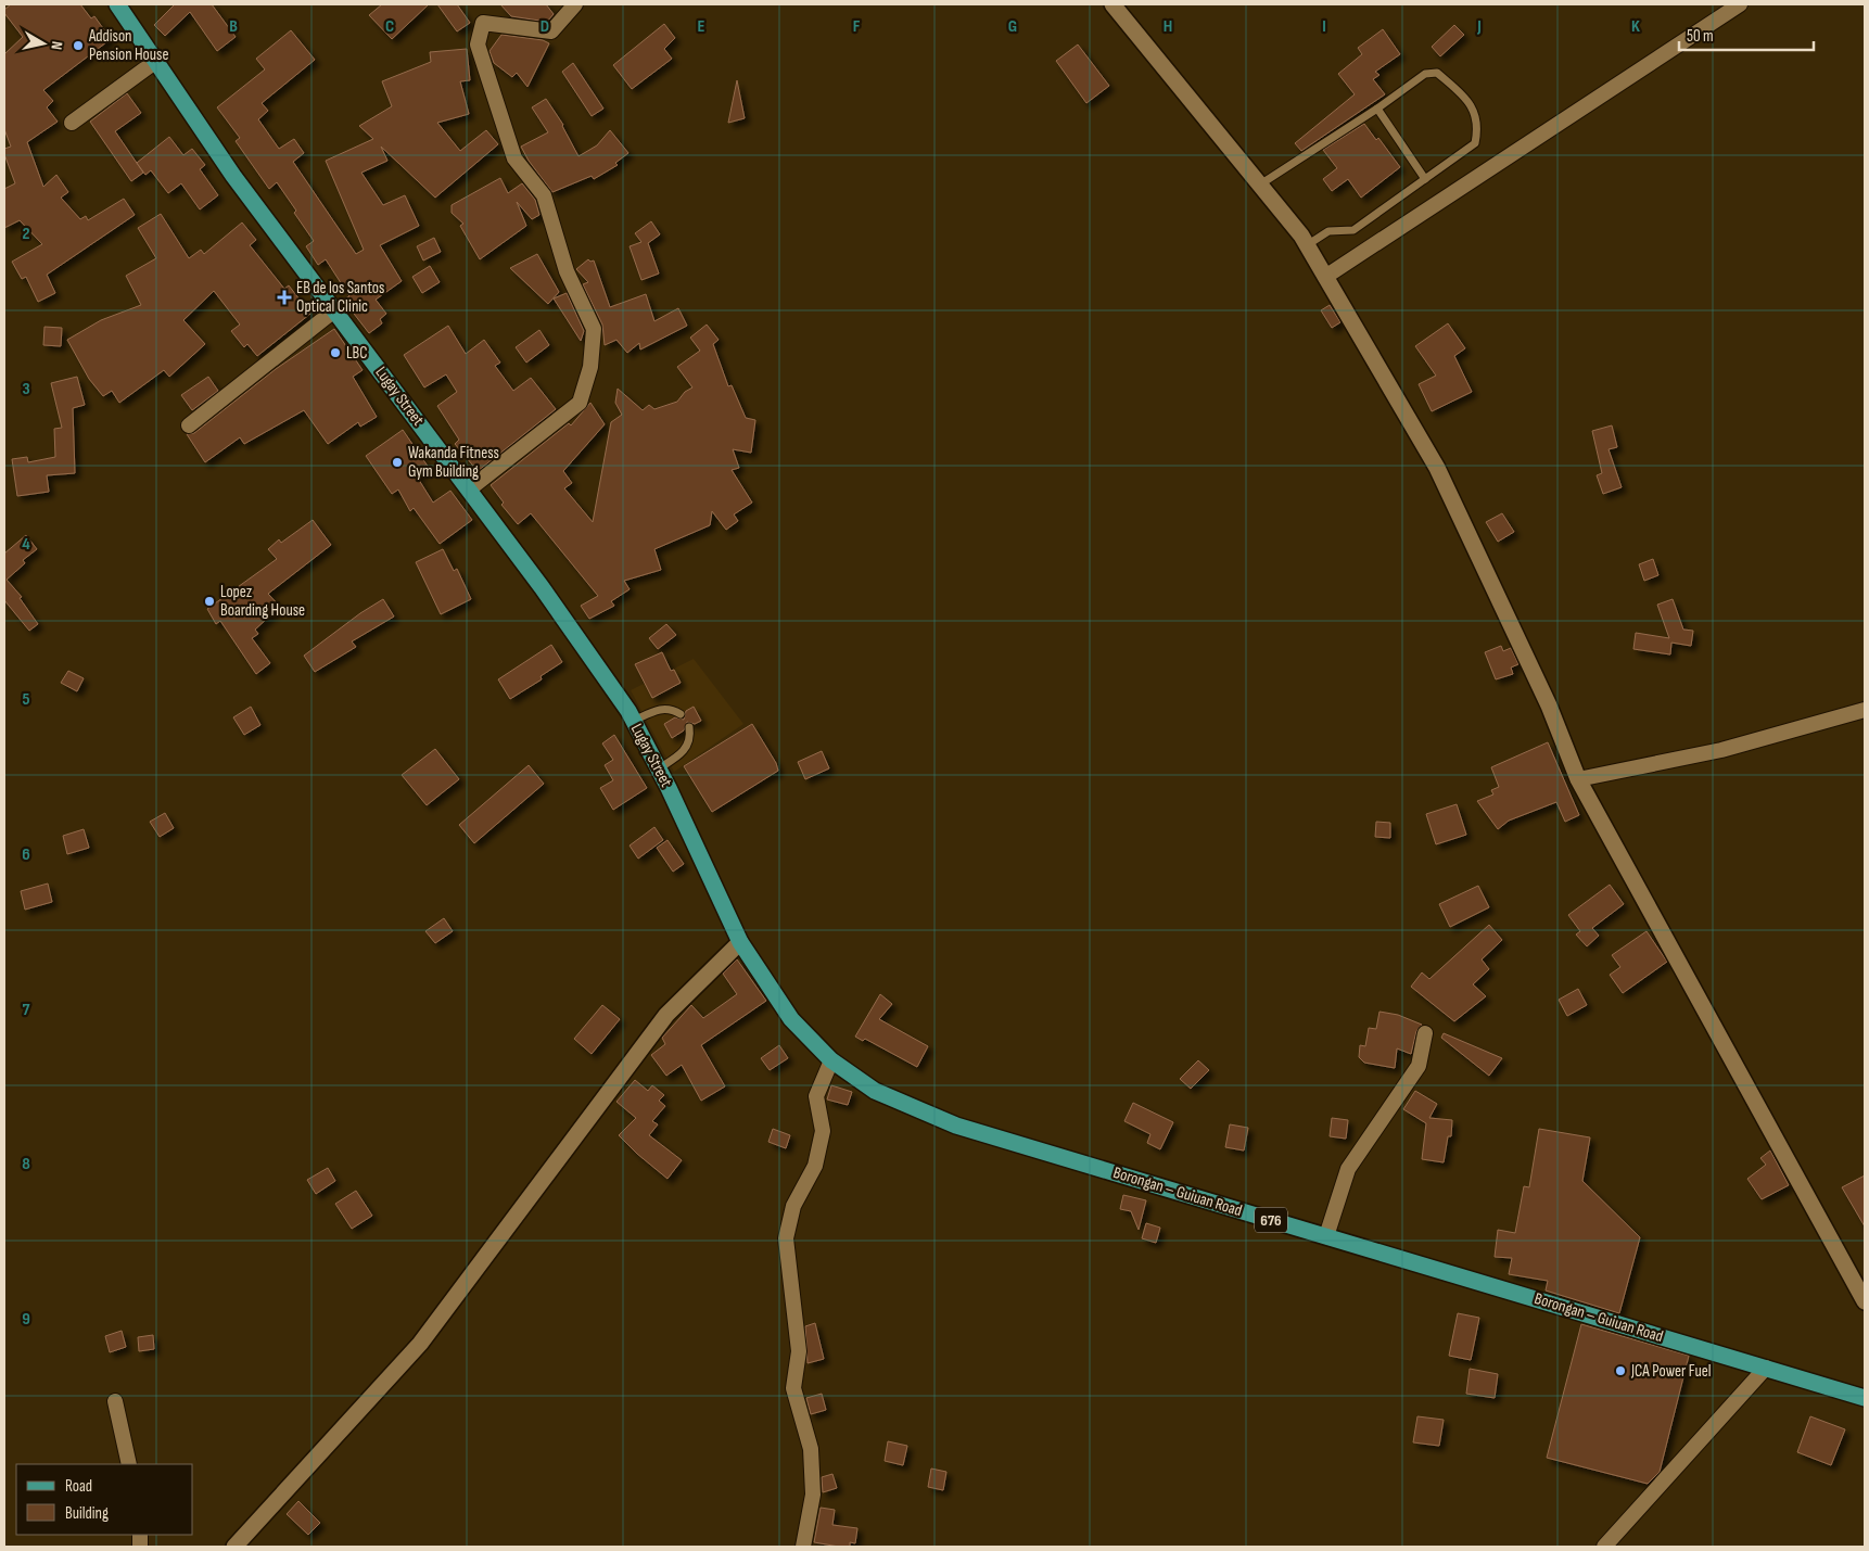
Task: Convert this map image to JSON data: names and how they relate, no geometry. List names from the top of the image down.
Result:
{
  "streets": {
    "main road": ["Lugay Street", "Borongan – Guiuan Road", "676"]
  },
  "crossings": [
    ["Lugay Street", "Borongan – Guiuan Road"]
  ],
  "places": {
    "other": [
      "Addison Pension House",
      "LBC",
      "Wakanda Fitness Gym Building",
      "Lopez Boarding House",
      "JCA Power Fuel"
    ],
    "health": ["EB de los Santos Optical Clinic"]
  },
  "legend": ["Road", "Building"],
  "scale_bar": "50 m",
  "north": "right",
  "grid": {
    "columns": [
      "B",
      "C",
      "D",
      "E",
      "F",
      "G",
      "H",
      "I",
      "J",
      "K"
    ],
    "rows": [
      "2",
      "3",
      "4",
      "5",
      "6",
      "7",
      "8",
      "9"
    ]
  }
}
